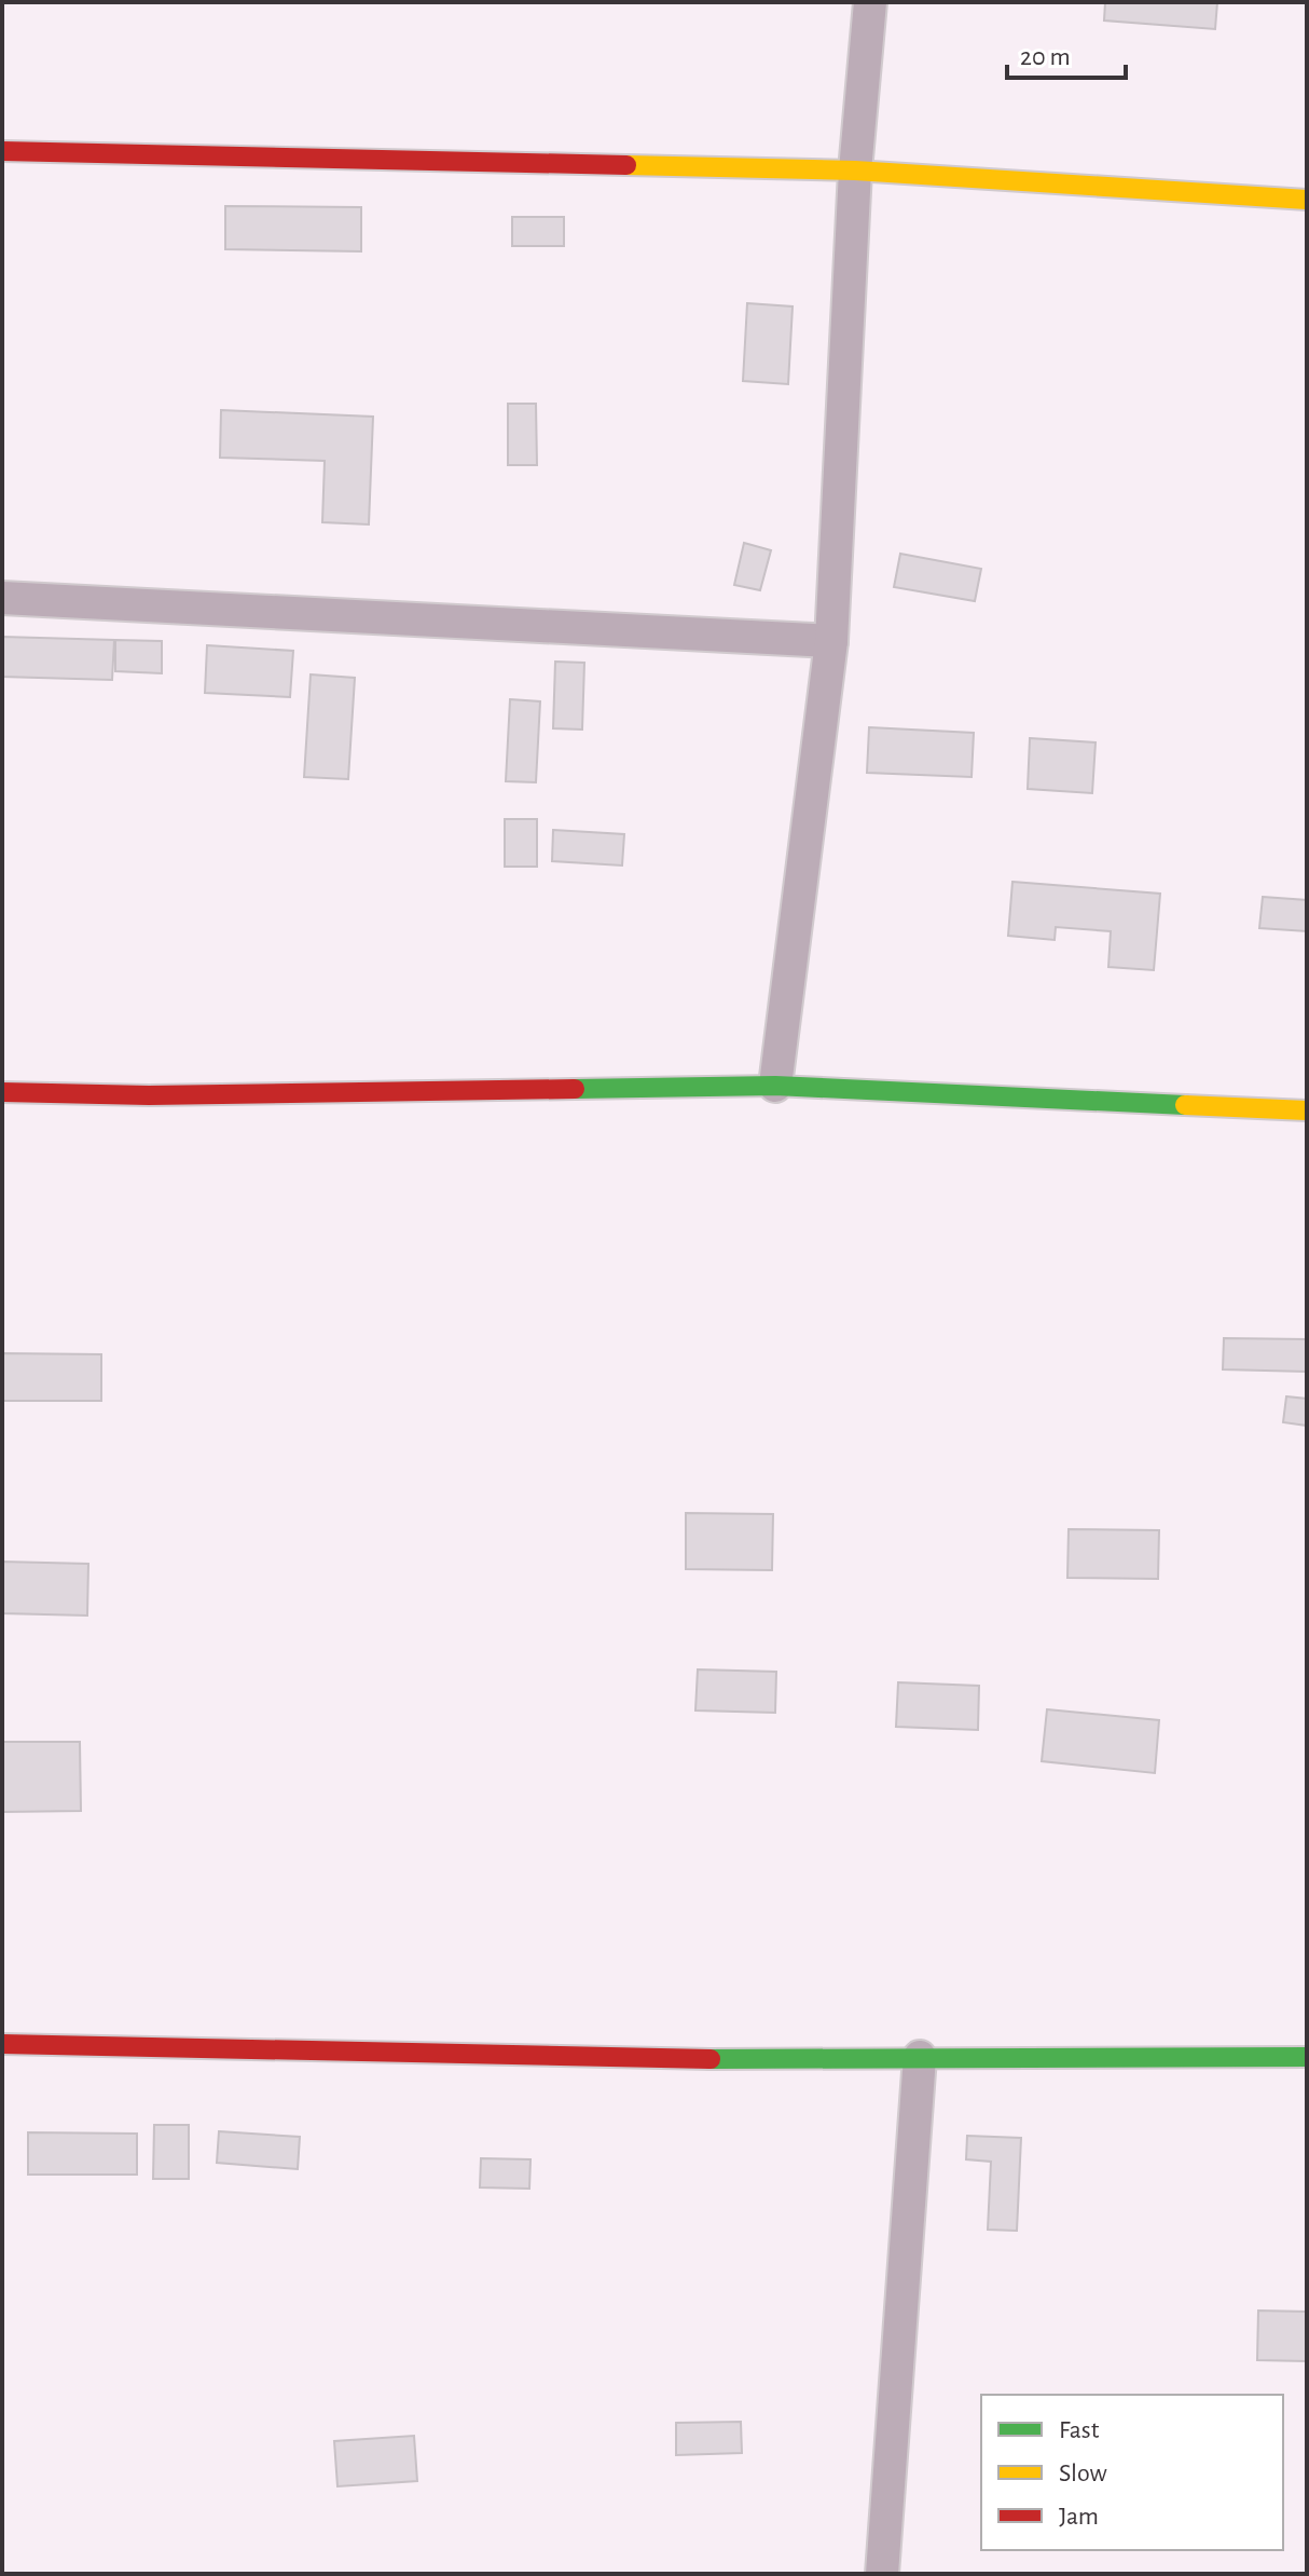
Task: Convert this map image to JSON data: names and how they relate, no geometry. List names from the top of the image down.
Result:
{
  "legend": ["Fast", "Slow", "Jam"],
  "scale_bar": "20 m"
}
